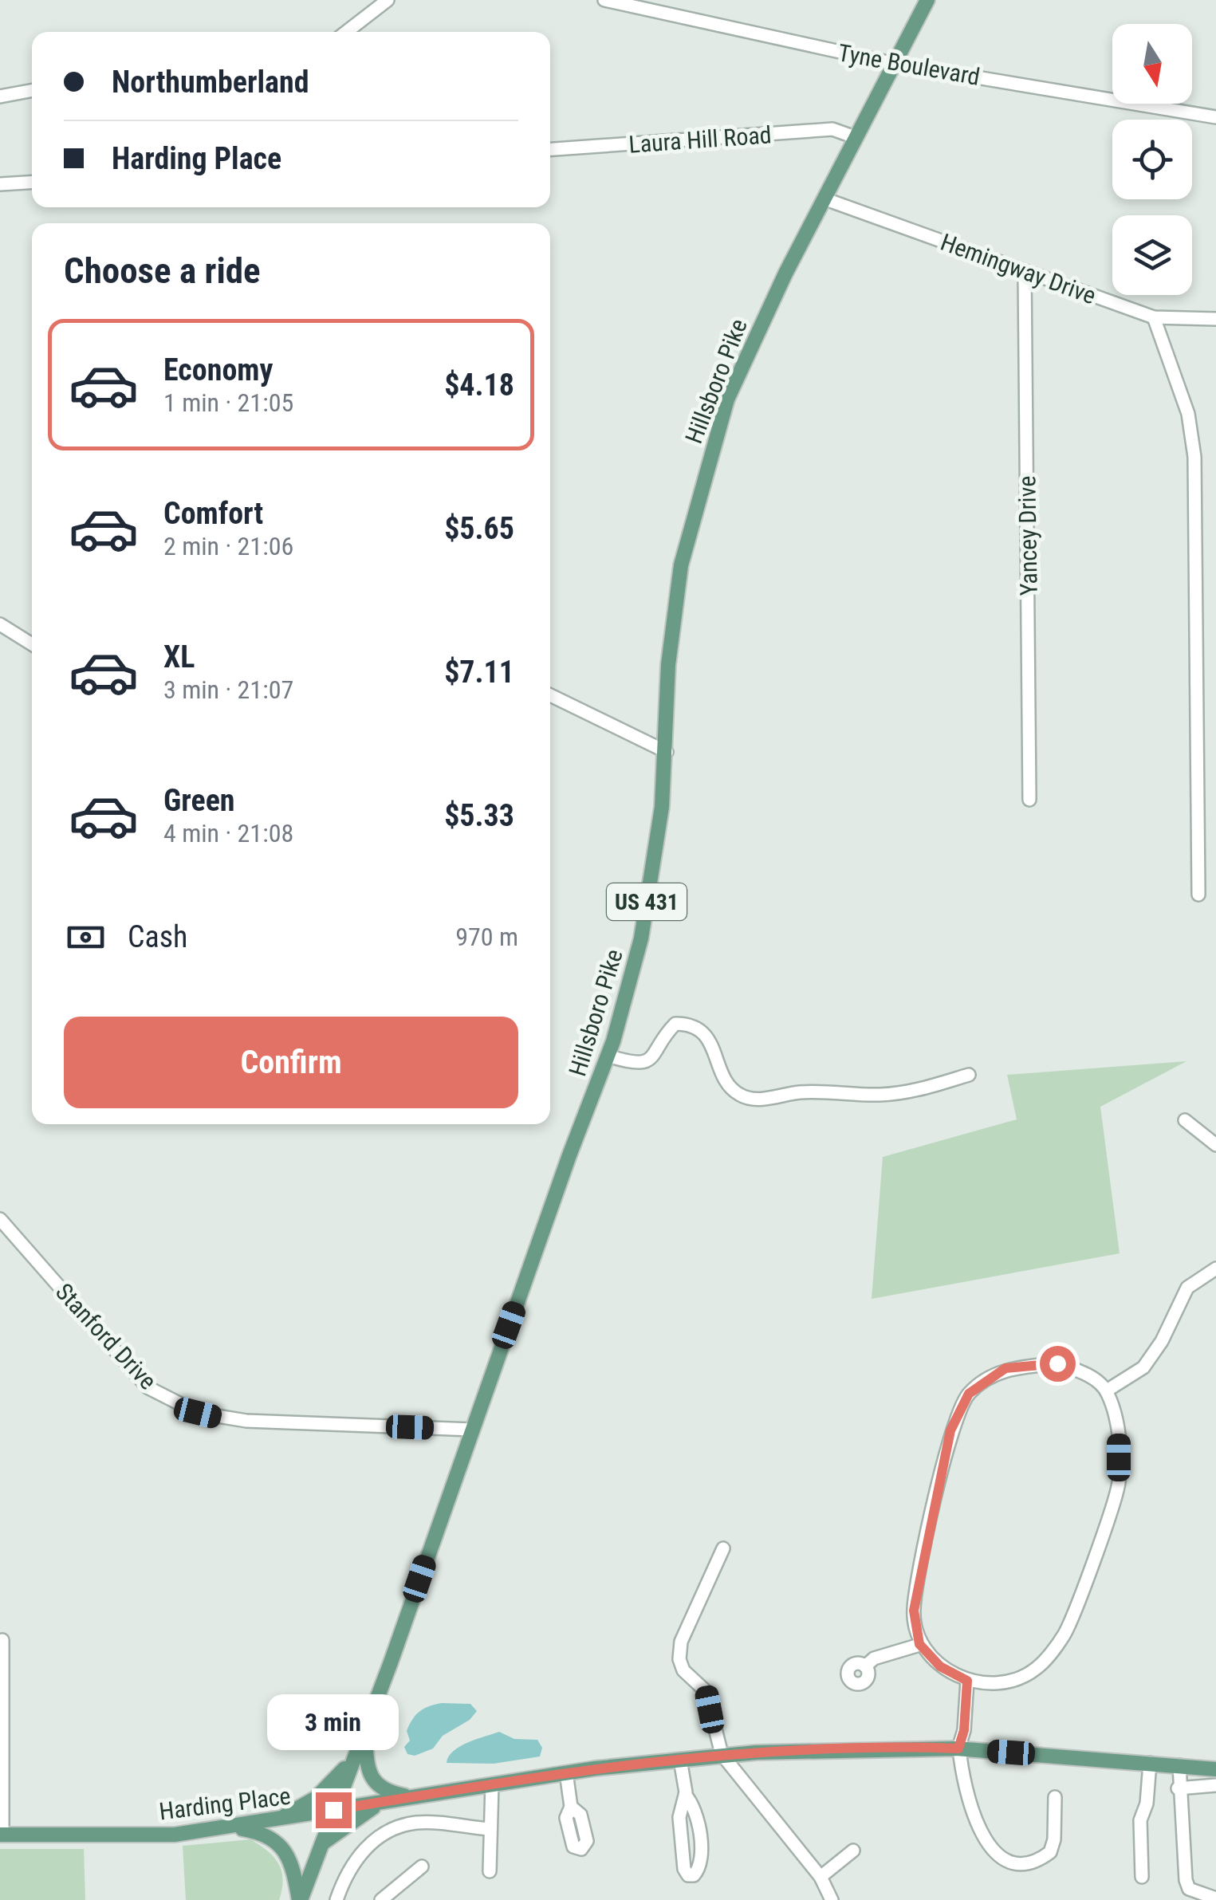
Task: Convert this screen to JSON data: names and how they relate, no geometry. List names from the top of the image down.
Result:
{
  "streets": {
    "main road": ["Hillsboro Pike", "US 431", "Harding Place"],
    "street": [
      "Tyne Boulevard",
      "Laura Hill Road",
      "Hemingway Drive",
      "Yancey Drive",
      "Stanford Drive"
    ]
  },
  "crossings": [
    ["Tyne Boulevard", "Hillsboro Pike"],
    ["Laura Hill Road", "Hillsboro Pike"],
    ["Hemingway Drive", "Hillsboro Pike"],
    ["Hemingway Drive", "Yancey Drive"],
    ["Hillsboro Pike", "Stanford Drive"],
    ["Hillsboro Pike", "Harding Place"]
  ],
  "north": "bottom",
  "page": {
    "banner": ["Northumberland", "Harding Place"],
    "heading": "Choose a ride",
    "list": [
      {
        "name": "Economy",
        "note": "1 min · 21:05",
        "value": "$4.18"
      },
      {
        "name": "Comfort",
        "note": "2 min · 21:06",
        "value": "$5.65"
      },
      {
        "name": "XL",
        "note": "3 min · 21:07",
        "value": "$7.11"
      },
      {
        "name": "Green",
        "note": "4 min · 21:08",
        "value": "$5.33"
      }
    ],
    "pay": ["Cash", "970 m"],
    "buttons": "Confirm",
    "bubble": "3 min"
  }
}
